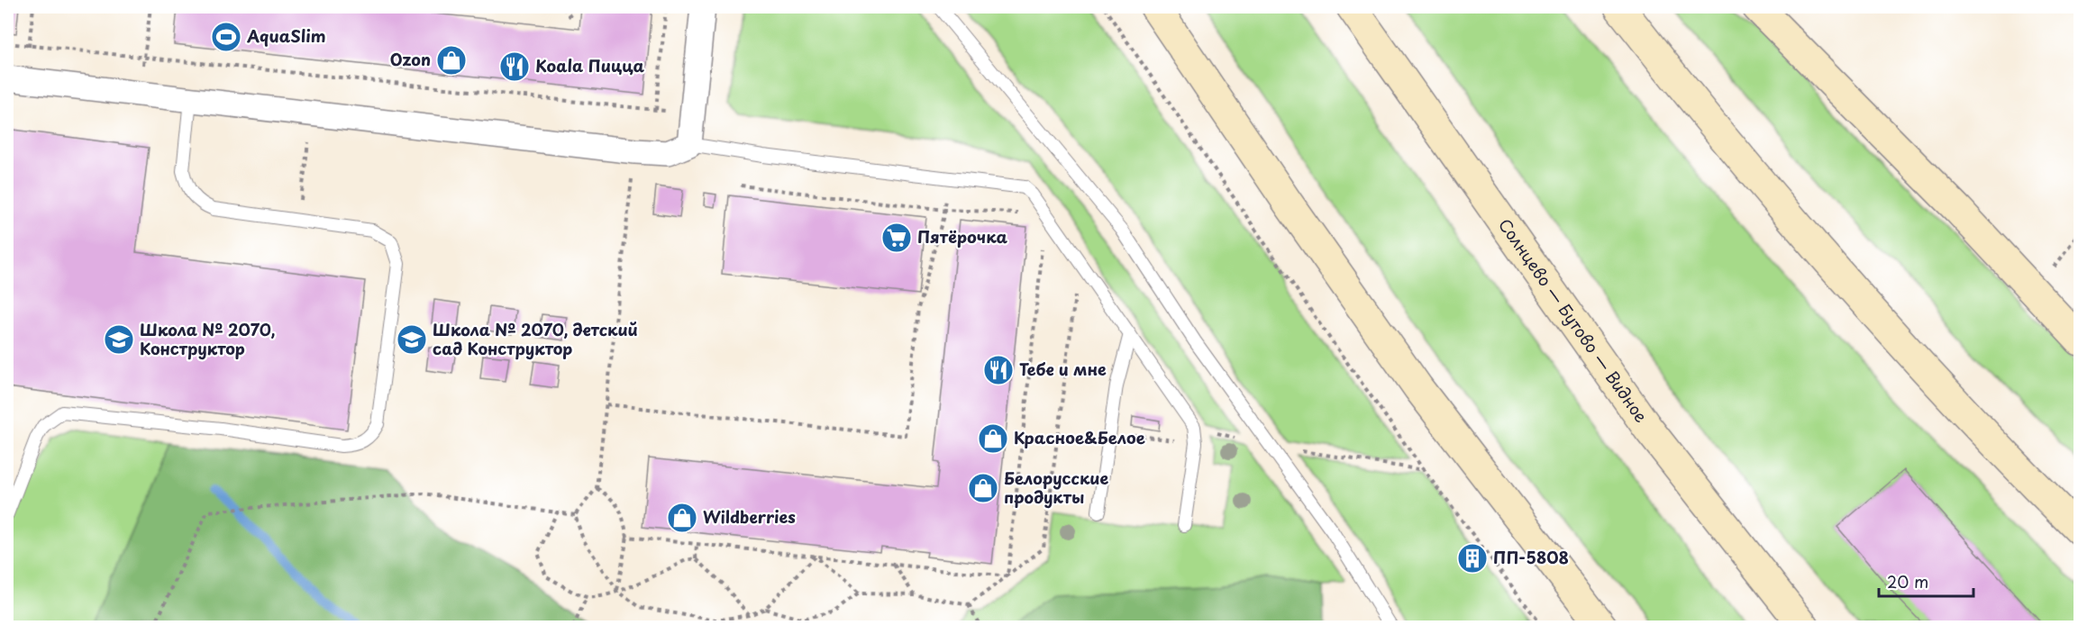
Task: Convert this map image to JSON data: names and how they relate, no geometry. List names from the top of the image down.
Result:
{
  "streets": {
    "main road": ["Солнцево — Бутово — Видное"]
  },
  "places": {
    "sports": ["AquaSlim"],
    "shop": [
      "Ozon",
      "Красное&Белое",
      "Белорусские продукты",
      "Wildberries"
    ],
    "restaurant": ["Koala Пицца", "Тебе и мне"],
    "supermarket": ["Пятёрочка"],
    "school or university": ["Школа № 2070, Конструктор", "Школа № 2070, детский сад Конструктор"],
    "building": ["ПП-5808"]
  },
  "scale_bar": "20 m"
}
